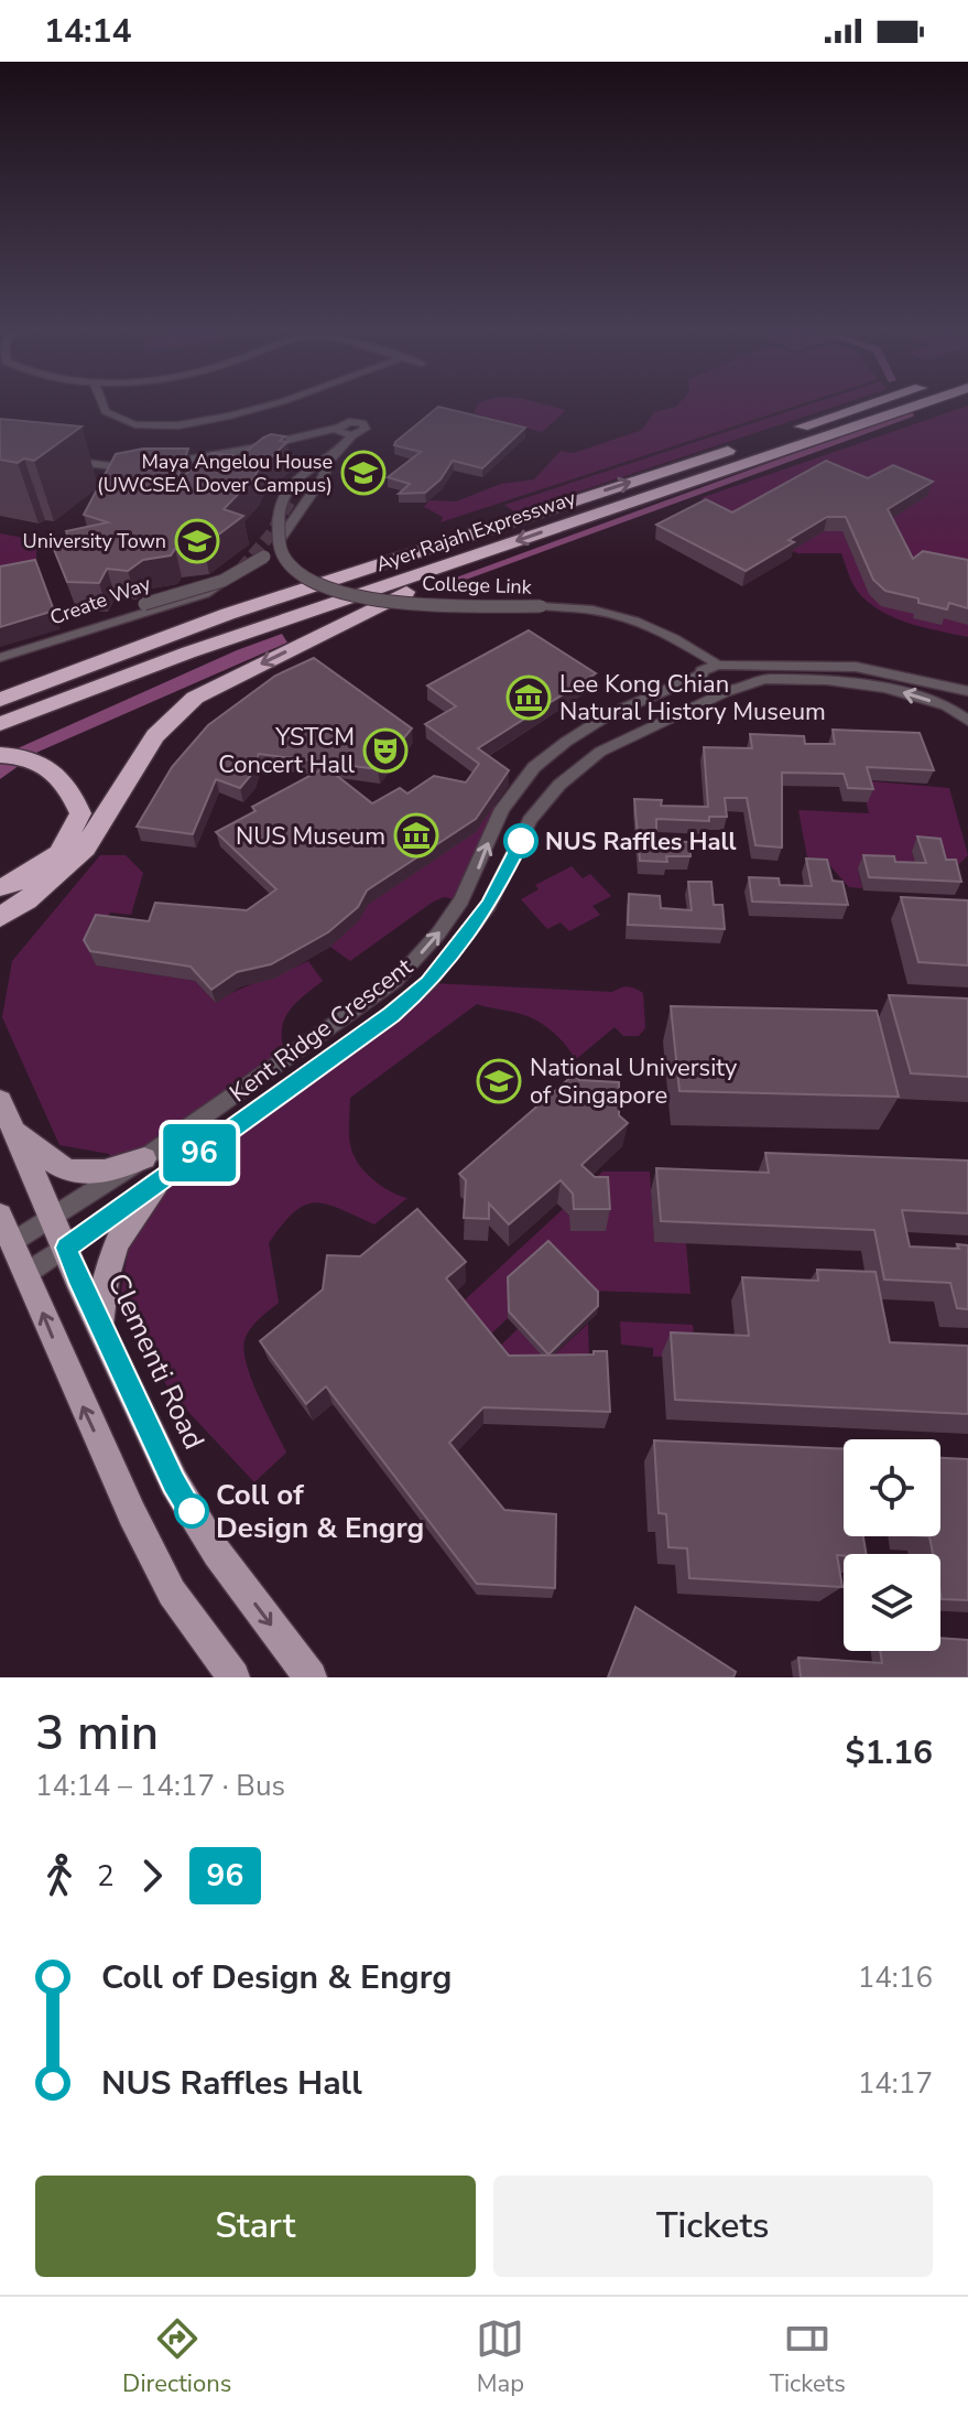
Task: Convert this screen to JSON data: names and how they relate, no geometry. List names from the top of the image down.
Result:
{
  "streets": {
    "highway": ["Ayer Rajah Expressway"],
    "main road": ["Clementi Road"],
    "street": ["College Link", "Create Way", "Kent Ridge Crescent"]
  },
  "crossings": [
    ["College Link", "Kent Ridge Crescent"],
    ["Kent Ridge Crescent", "Clementi Road"]
  ],
  "places": {
    "school or university": ["Maya Angelou House (UWCSEA Dover Campus)", "University Town", "National University of Singapore"],
    "museum": ["Lee Kong Chian Natural History Museum", "NUS Museum"],
    "theatre": ["YSTCM Concert Hall"],
    "other": ["NUS Raffles Hall", "Coll of Design & Engrg"]
  },
  "lines": ["bus line 96"],
  "page": {
    "status": "14:14",
    "on_map": "96",
    "heading": ["3 min", "14:14 – 14:17 · Bus", "$1.16"],
    "legs": ["2", "96"],
    "list": [
      {
        "name": "Coll of Design & Engrg",
        "value": "14:16"
      },
      {
        "name": "NUS Raffles Hall",
        "value": "14:17"
      }
    ],
    "buttons": ["Start", "Tickets"],
    "tabs": ["Directions", "Map", "Tickets"]
  }
}
